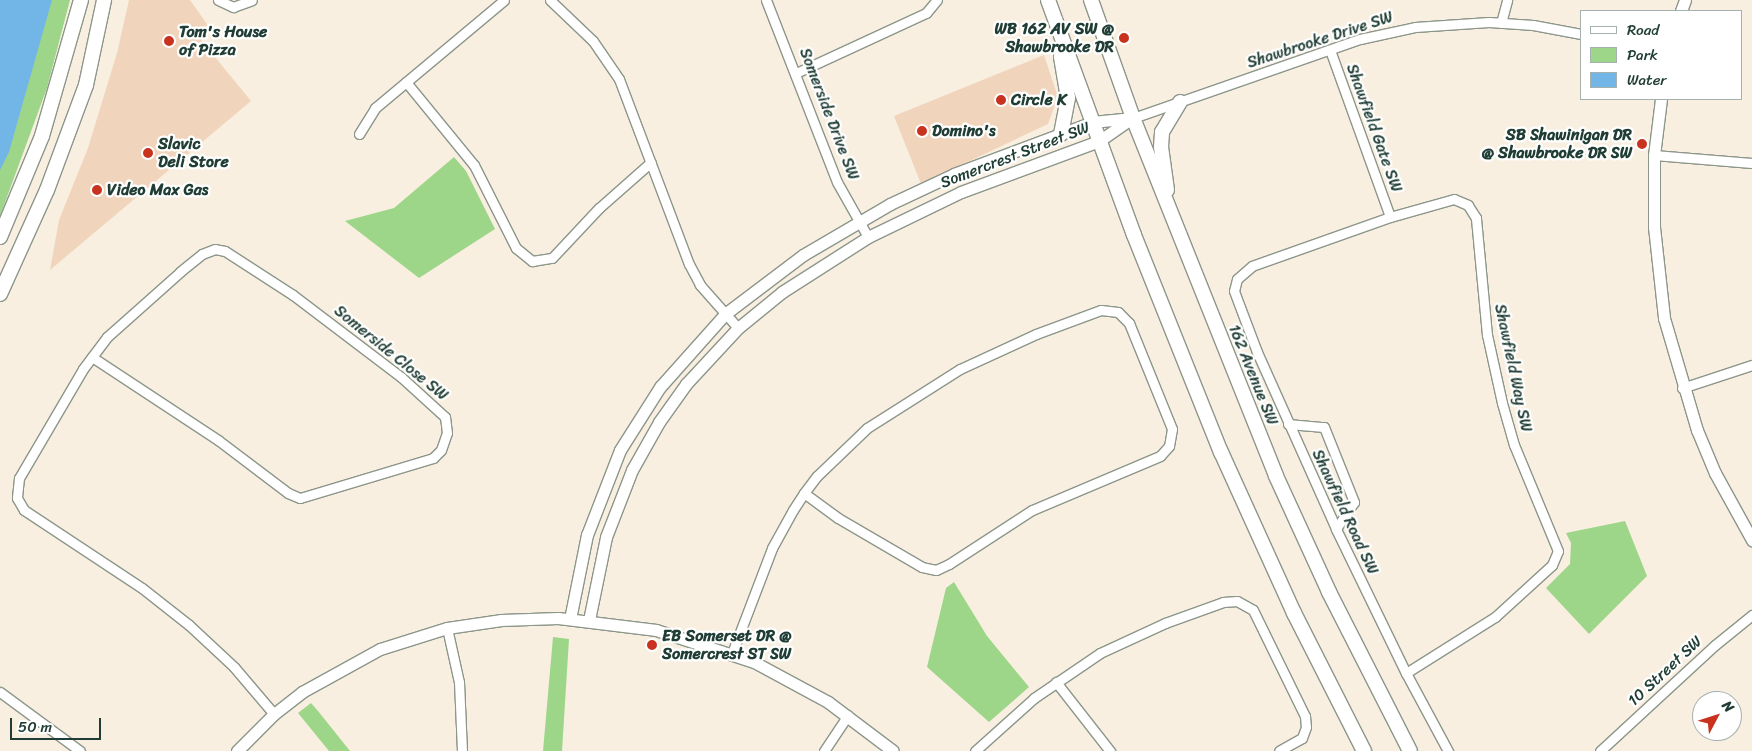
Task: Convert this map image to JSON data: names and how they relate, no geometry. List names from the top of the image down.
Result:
{
  "streets": {
    "main road": ["162 Avenue SW"],
    "street": [
      "Shawbrooke Drive SW",
      "Somerside Drive SW",
      "Shawfield Gate SW",
      "Somercrest Street SW",
      "Somerside Close SW",
      "Shawfield Way SW",
      "Shawfield Road SW",
      "10 Street SW"
    ]
  },
  "crossings": [
    ["Shawbrooke Drive SW", "Shawfield Gate SW"],
    ["Shawbrooke Drive SW", "Somercrest Street SW"],
    ["Shawbrooke Drive SW", "162 Avenue SW"],
    ["Somerside Drive SW", "Somercrest Street SW"],
    ["Shawfield Gate SW", "Shawfield Way SW"],
    ["Somercrest Street SW", "162 Avenue SW"],
    ["Shawfield Way SW", "Shawfield Road SW"]
  ],
  "places": [
    "WB 162 AV SW @ Shawbrooke DR",
    "Tom's House of Pizza",
    "Circle K",
    "Domino's",
    "SB Shawinigan DR @ Shawbrooke DR SW",
    "Slavic Deli Store",
    "Video Max Gas",
    "EB Somerset DR @ Somercrest ST SW"
  ],
  "legend": ["Road", "Park", "Water"],
  "scale_bar": "50 m",
  "north": "top right"
}
